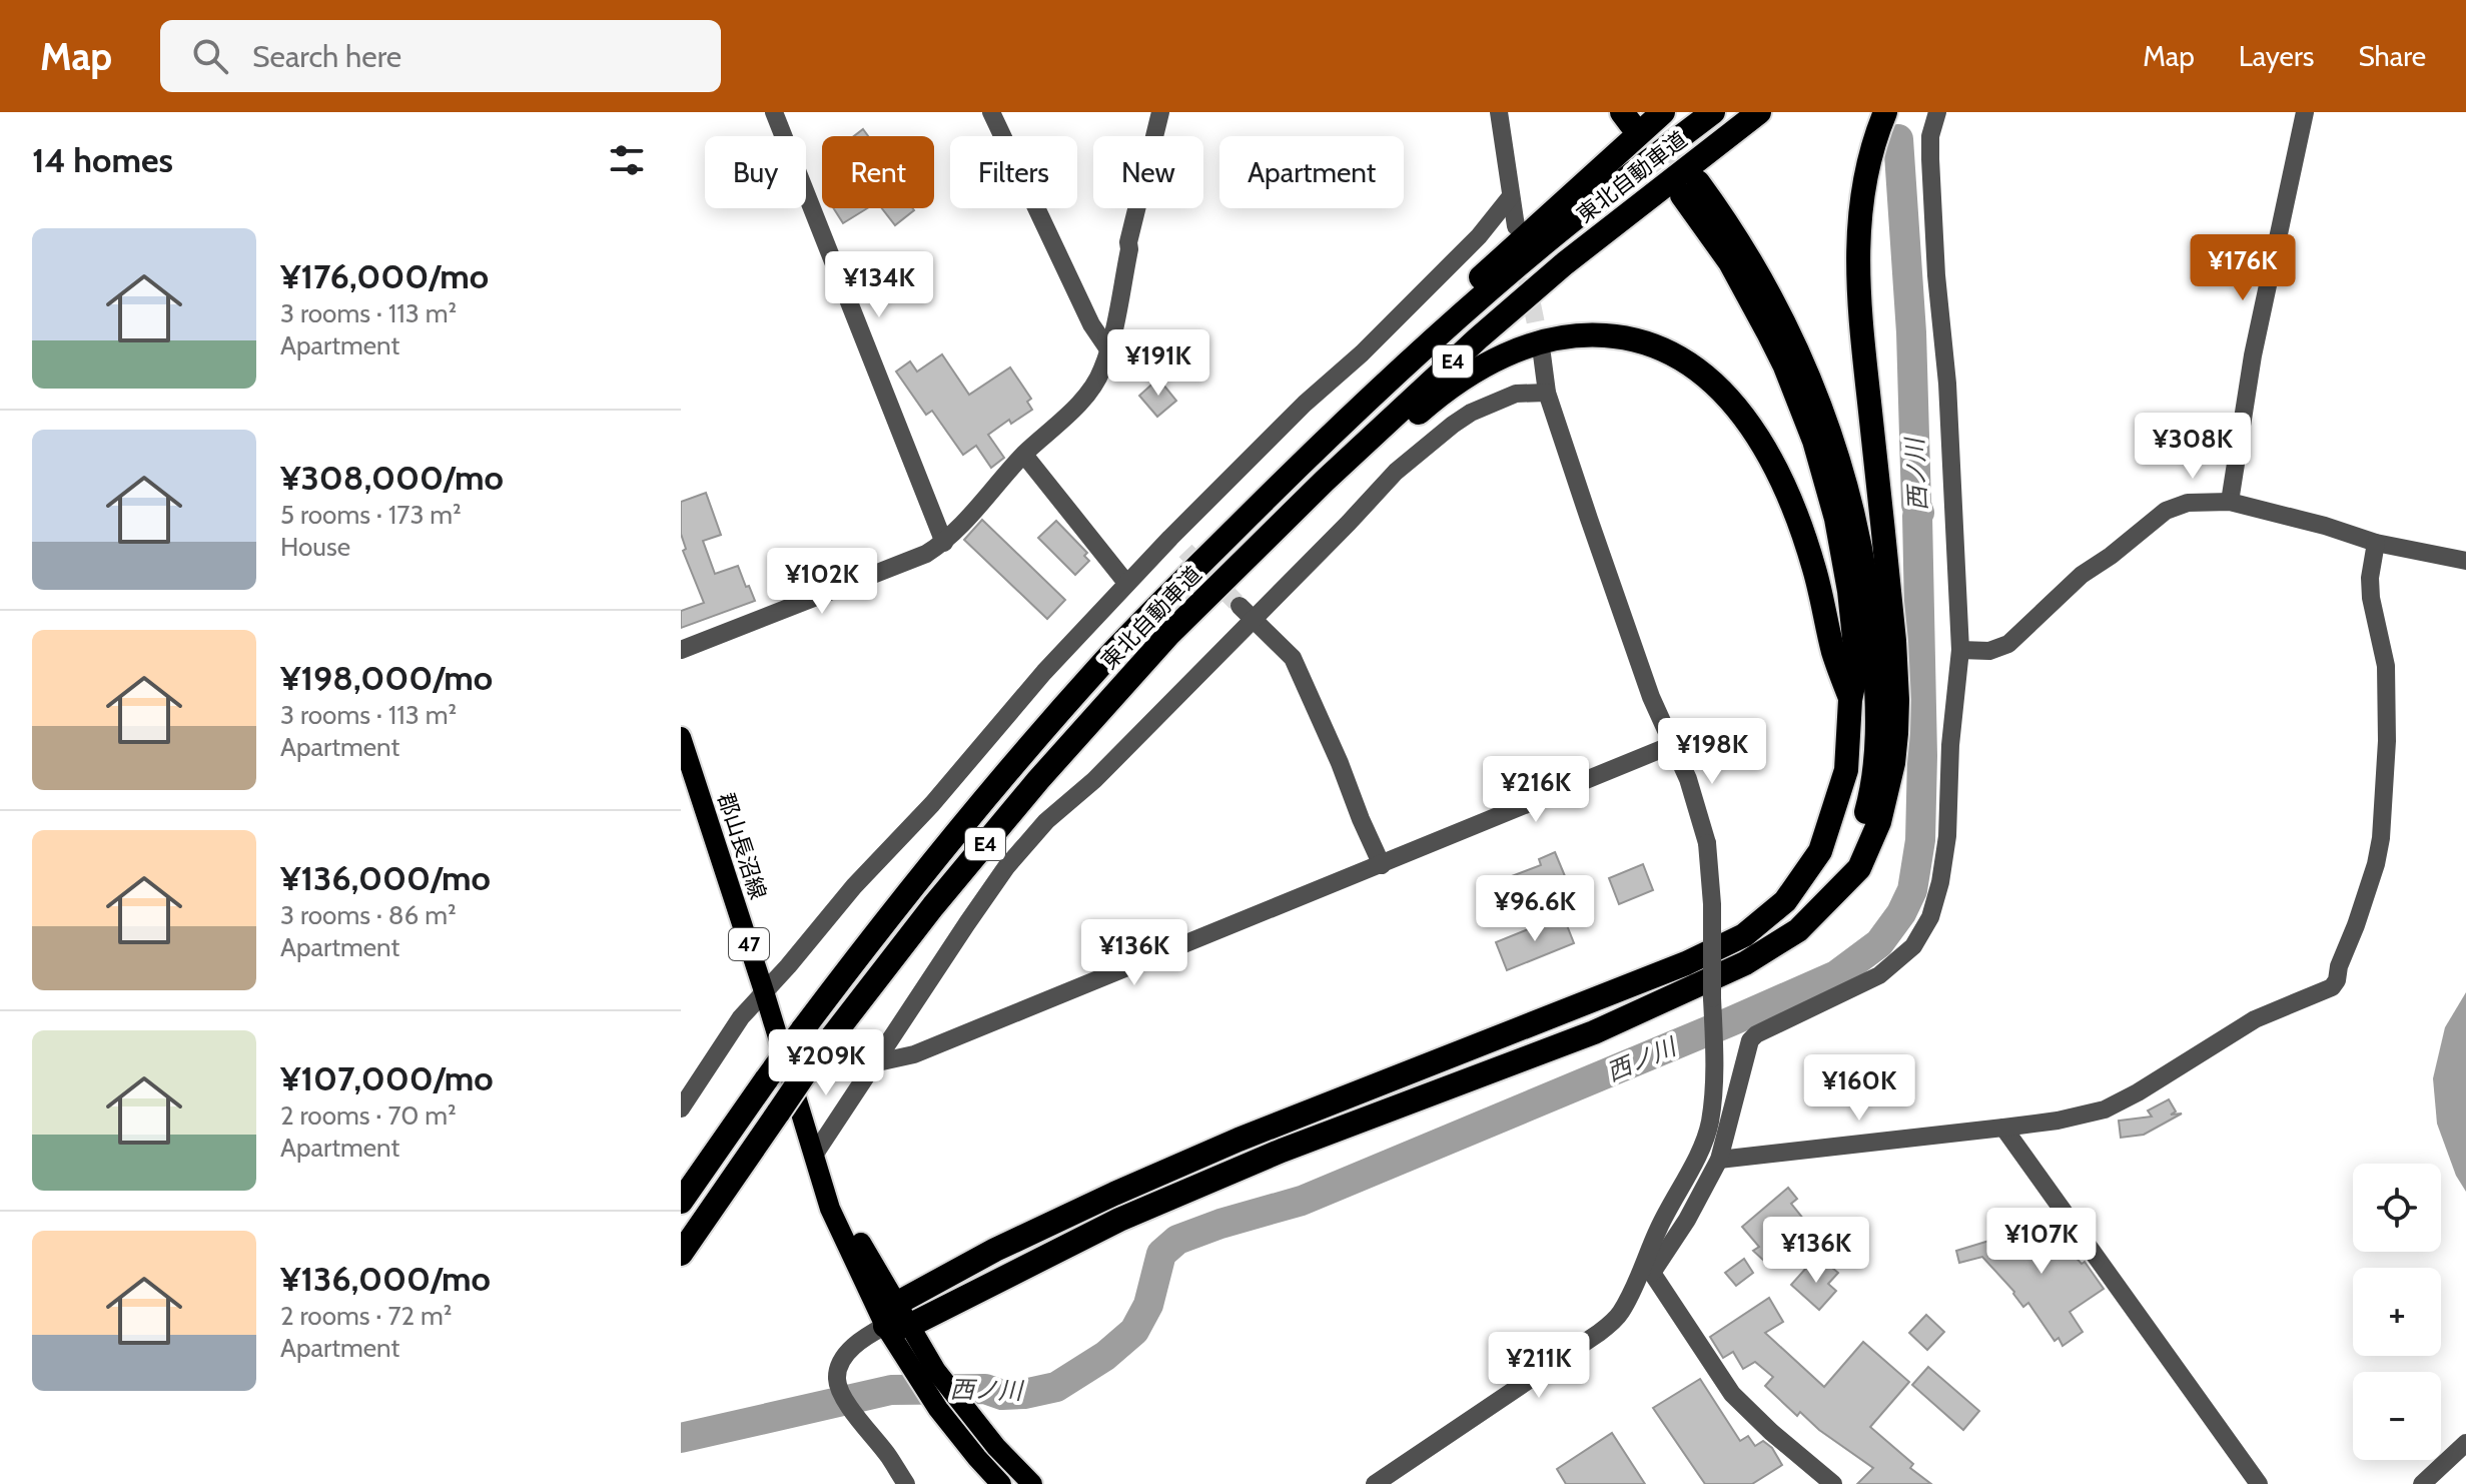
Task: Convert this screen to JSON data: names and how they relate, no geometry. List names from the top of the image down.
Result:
{
  "streets": {
    "highway": ["東北自動車道", "E4"],
    "main road": ["郡山長沼線", "47"]
  },
  "water": ["西ノ川"],
  "page": {
    "header": "Map",
    "search": "Search here",
    "nav": ["Map", "Layers", "Share"],
    "heading": "14 homes",
    "chip": [
      "Buy",
      "Rent",
      "Filters",
      "New",
      "Apartment"
    ],
    "list": [
      {
        "name": "¥176,000/mo",
        "note": "3 rooms · 113 m² · Apartment"
      },
      {
        "name": "¥308,000/mo",
        "note": "5 rooms · 173 m² · House"
      },
      {
        "name": "¥198,000/mo",
        "note": "3 rooms · 113 m² · Apartment"
      },
      {
        "name": "¥136,000/mo",
        "note": "3 rooms · 86 m² · Apartment"
      },
      {
        "name": "¥107,000/mo",
        "note": "2 rooms · 70 m² · Apartment"
      },
      {
        "name": "¥136,000/mo",
        "note": "2 rooms · 72 m² · Apartment"
      }
    ],
    "price": [
      "¥176K",
      "¥134K",
      "¥191K",
      "¥308K",
      "¥102K",
      "¥198K",
      "¥216K",
      "¥96.6K",
      "¥136K",
      "¥209K",
      "¥160K",
      "¥107K",
      "¥136K",
      "¥211K"
    ],
    "map_buttons": ["+", "−"]
  }
}
